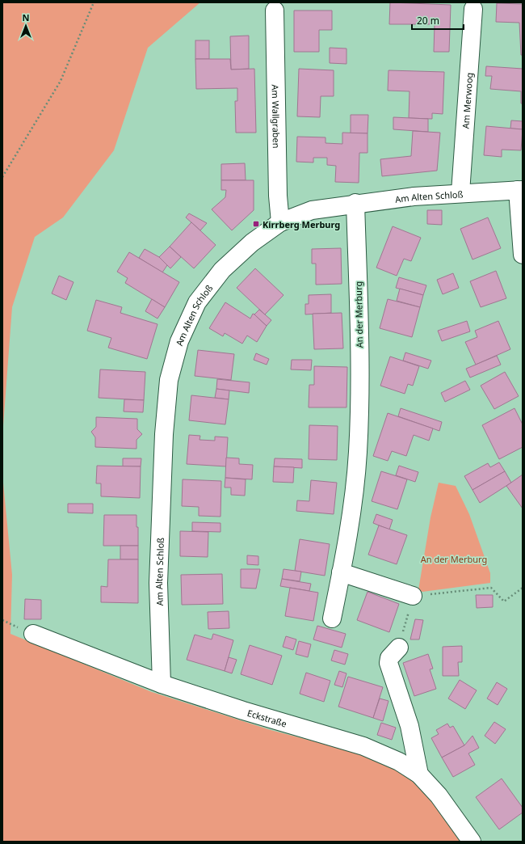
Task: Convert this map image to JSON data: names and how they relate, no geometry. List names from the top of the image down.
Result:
{
  "streets": {
    "street": [
      "Am Merwoog",
      "Am Wallgraben",
      "Am Alten Schloß",
      "An der Merburg",
      "Eckstraße"
    ]
  },
  "crossings": [
    ["Am Merwoog", "Am Alten Schloß"],
    ["Am Wallgraben", "Am Alten Schloß"],
    ["Am Alten Schloß", "An der Merburg"],
    ["Am Alten Schloß", "Eckstraße"]
  ],
  "parks": ["An der Merburg"],
  "places": {
    "transit": ["Kirrberg Merburg"]
  },
  "scale_bar": "20 m",
  "north": "top"
}
